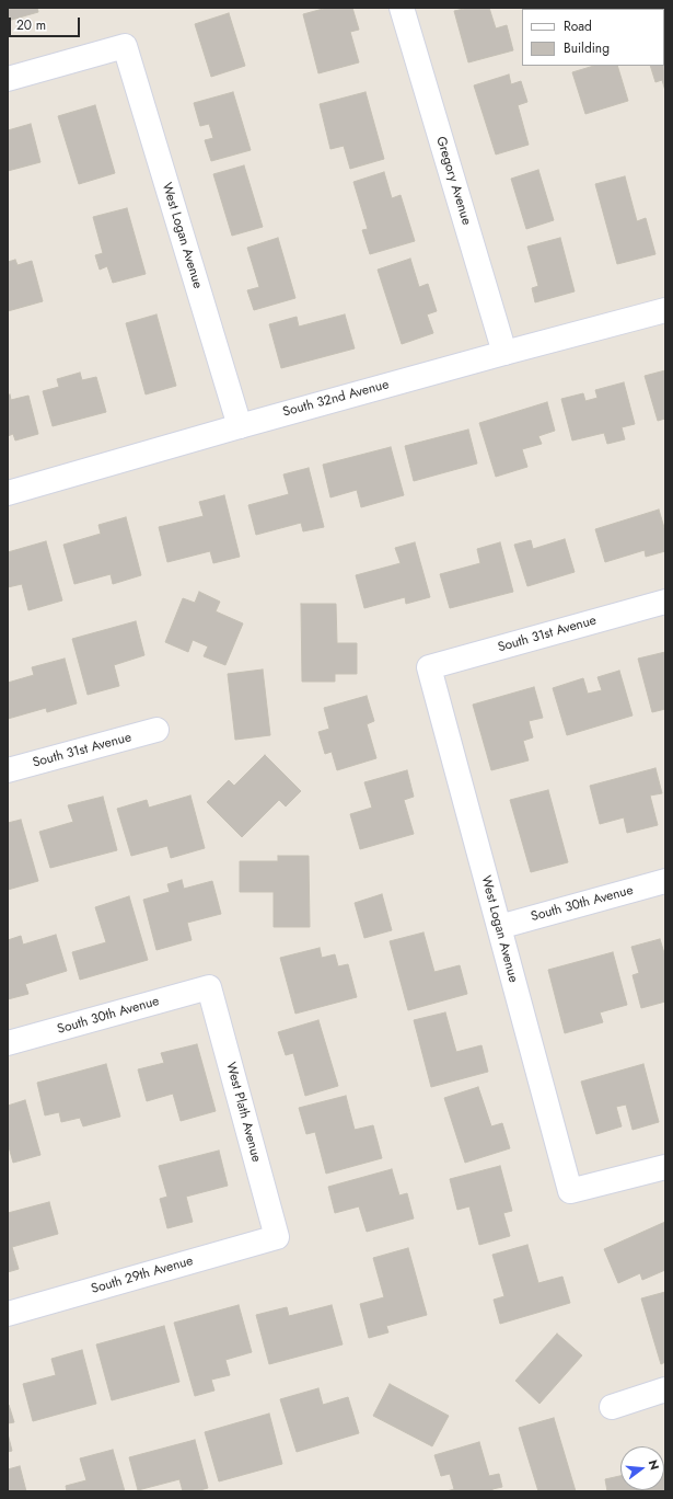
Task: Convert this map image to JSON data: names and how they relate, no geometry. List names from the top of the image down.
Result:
{
  "streets": {
    "street": [
      "Gregory Avenue",
      "West Logan Avenue",
      "South 32nd Avenue",
      "South 31st Avenue",
      "South 30th Avenue",
      "West Plath Avenue",
      "South 29th Avenue"
    ]
  },
  "crossings": [
    ["Gregory Avenue", "South 32nd Avenue"],
    ["West Logan Avenue", "South 32nd Avenue"],
    ["West Logan Avenue", "South 31st Avenue"],
    ["West Logan Avenue", "South 30th Avenue"],
    ["South 30th Avenue", "West Plath Avenue"],
    ["West Plath Avenue", "South 29th Avenue"]
  ],
  "legend": ["Road", "Building"],
  "scale_bar": "20 m",
  "north": "right"
}
